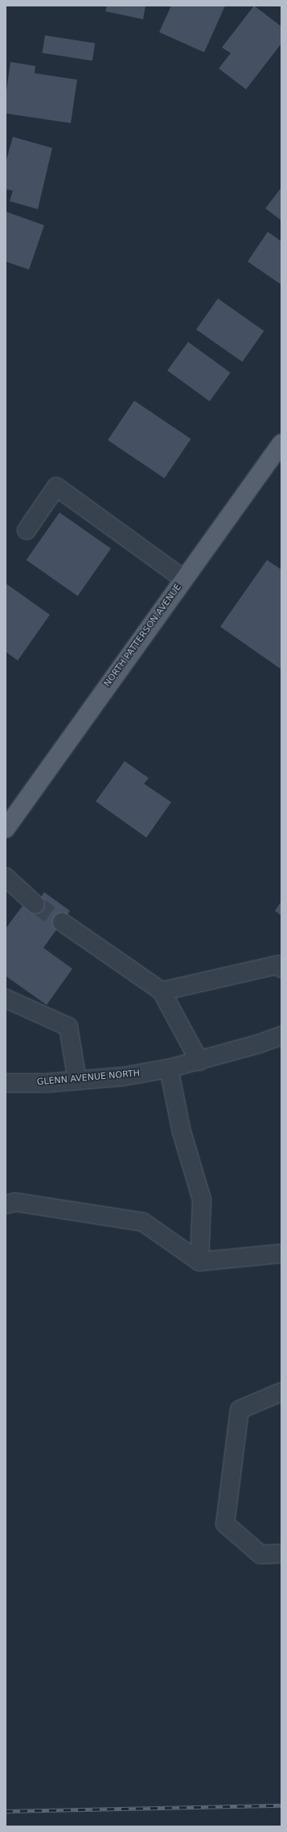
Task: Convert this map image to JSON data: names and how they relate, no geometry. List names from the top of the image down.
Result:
{
  "streets": {
    "main road": ["NORTH PATTERSON AVENUE"],
    "street": ["GLENN AVENUE NORTH"]
  }
}
